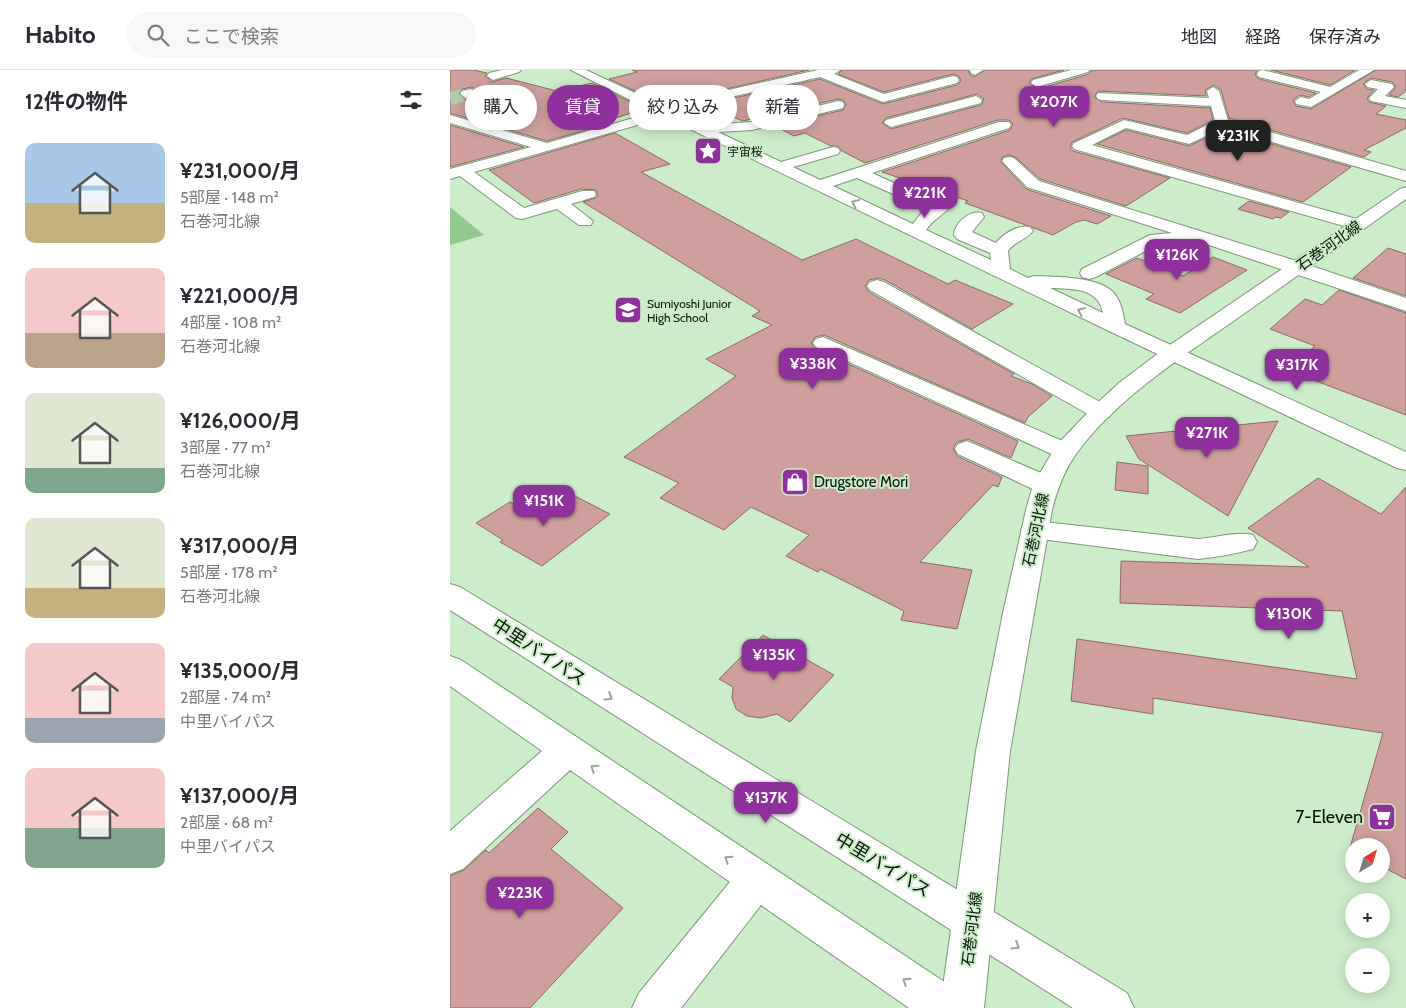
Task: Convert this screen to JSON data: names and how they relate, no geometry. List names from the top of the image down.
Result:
{
  "streets": {
    "street": ["石巻河北線", "中里バイパス"]
  },
  "crossings": [
    ["石巻河北線", "中里バイパス"]
  ],
  "places": {
    "place": ["宇宙桜"],
    "school or university": ["Sumiyoshi Junior High School"],
    "shop": ["Drugstore Mori"],
    "supermarket": ["7-Eleven"]
  },
  "north": "top right",
  "page": {
    "header": "Habito",
    "search": "ここで検索",
    "nav": ["地図", "経路", "保存済み"],
    "heading": "12件の物件",
    "chip": [
      "購入",
      "賃貸",
      "絞り込み",
      "新着"
    ],
    "price": [
      "¥207K",
      "¥231K",
      "¥221K",
      "¥126K",
      "¥338K",
      "¥317K",
      "¥271K",
      "¥151K",
      "¥130K",
      "¥135K",
      "¥137K",
      "¥223K"
    ],
    "list": [
      {
        "name": "¥231,000/月",
        "note": "5部屋 · 148 m² · 石巻河北線"
      },
      {
        "name": "¥221,000/月",
        "note": "4部屋 · 108 m² · 石巻河北線"
      },
      {
        "name": "¥126,000/月",
        "note": "3部屋 · 77 m² · 石巻河北線"
      },
      {
        "name": "¥317,000/月",
        "note": "5部屋 · 178 m² · 石巻河北線"
      },
      {
        "name": "¥135,000/月",
        "note": "2部屋 · 74 m² · 中里バイパス"
      },
      {
        "name": "¥137,000/月",
        "note": "2部屋 · 68 m² · 中里バイパス"
      }
    ],
    "map_buttons": ["+", "−"]
  }
}
